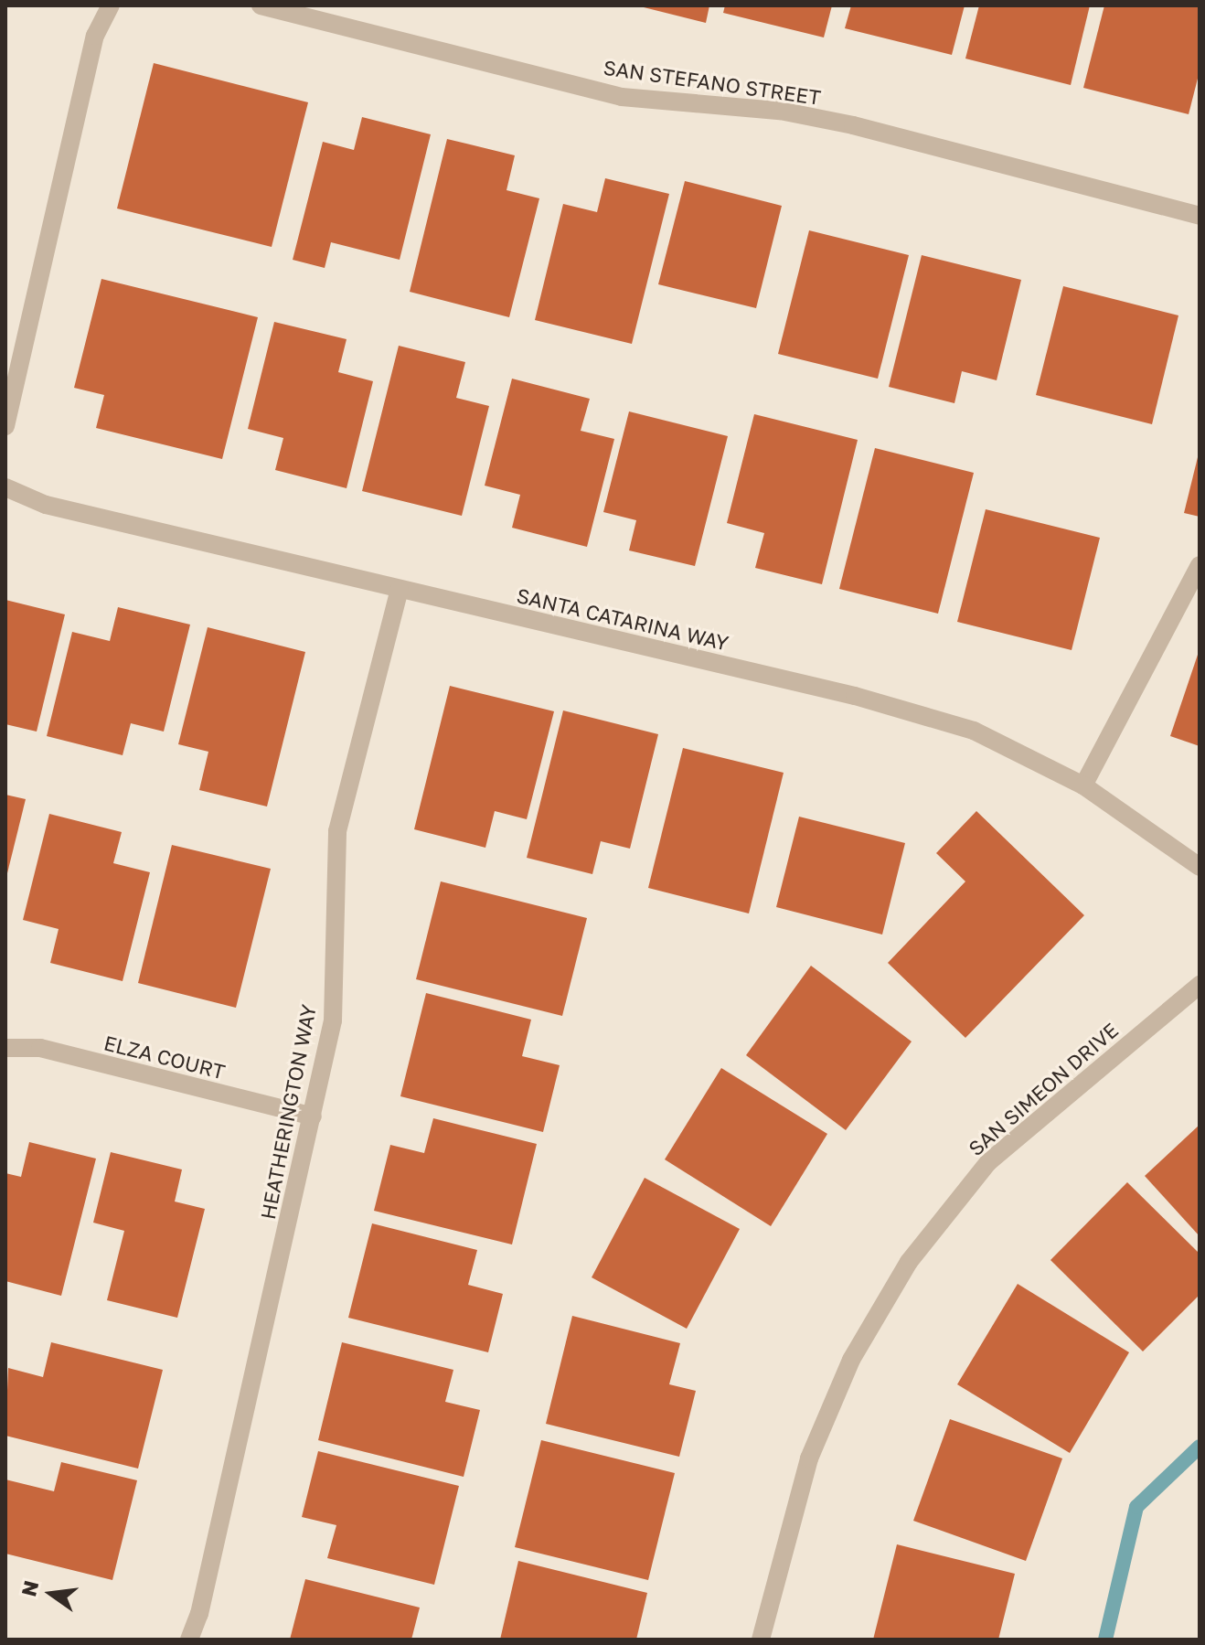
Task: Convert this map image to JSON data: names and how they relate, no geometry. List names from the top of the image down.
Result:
{
  "streets": {
    "street": [
      "SAN STEFANO STREET",
      "SANTA CATARINA WAY",
      "ELZA COURT",
      "SAN SIMEON DRIVE",
      "HEATHERINGTON WAY"
    ]
  },
  "crossings": [
    ["SANTA CATARINA WAY", "HEATHERINGTON WAY"],
    ["ELZA COURT", "HEATHERINGTON WAY"]
  ],
  "north": "left"
}
